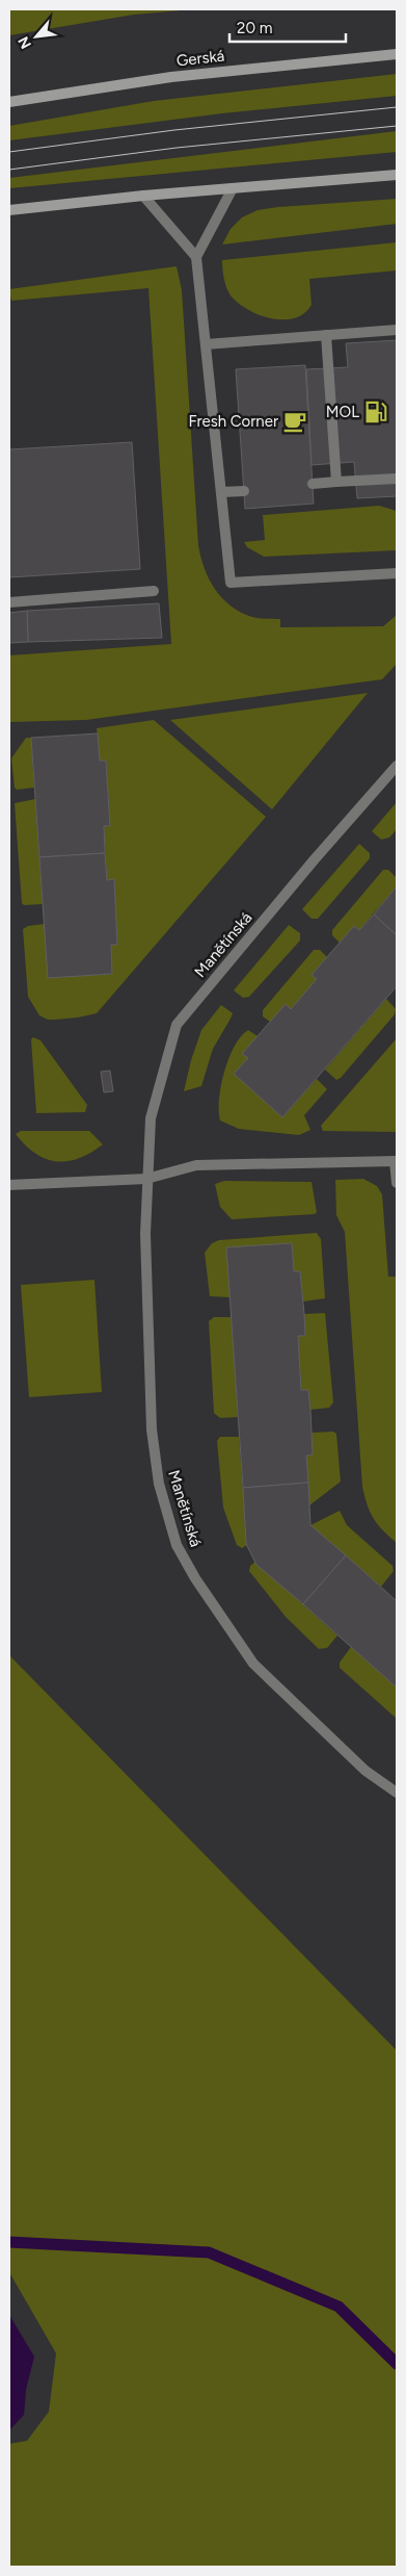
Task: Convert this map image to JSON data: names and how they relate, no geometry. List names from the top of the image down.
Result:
{
  "streets": {
    "street": ["Gerská", "Manětínská"]
  },
  "places": {
    "fuel station": ["MOL"],
    "cafe": ["Fresh Corner"]
  },
  "scale_bar": "20 m",
  "north": "bottom left"
}
